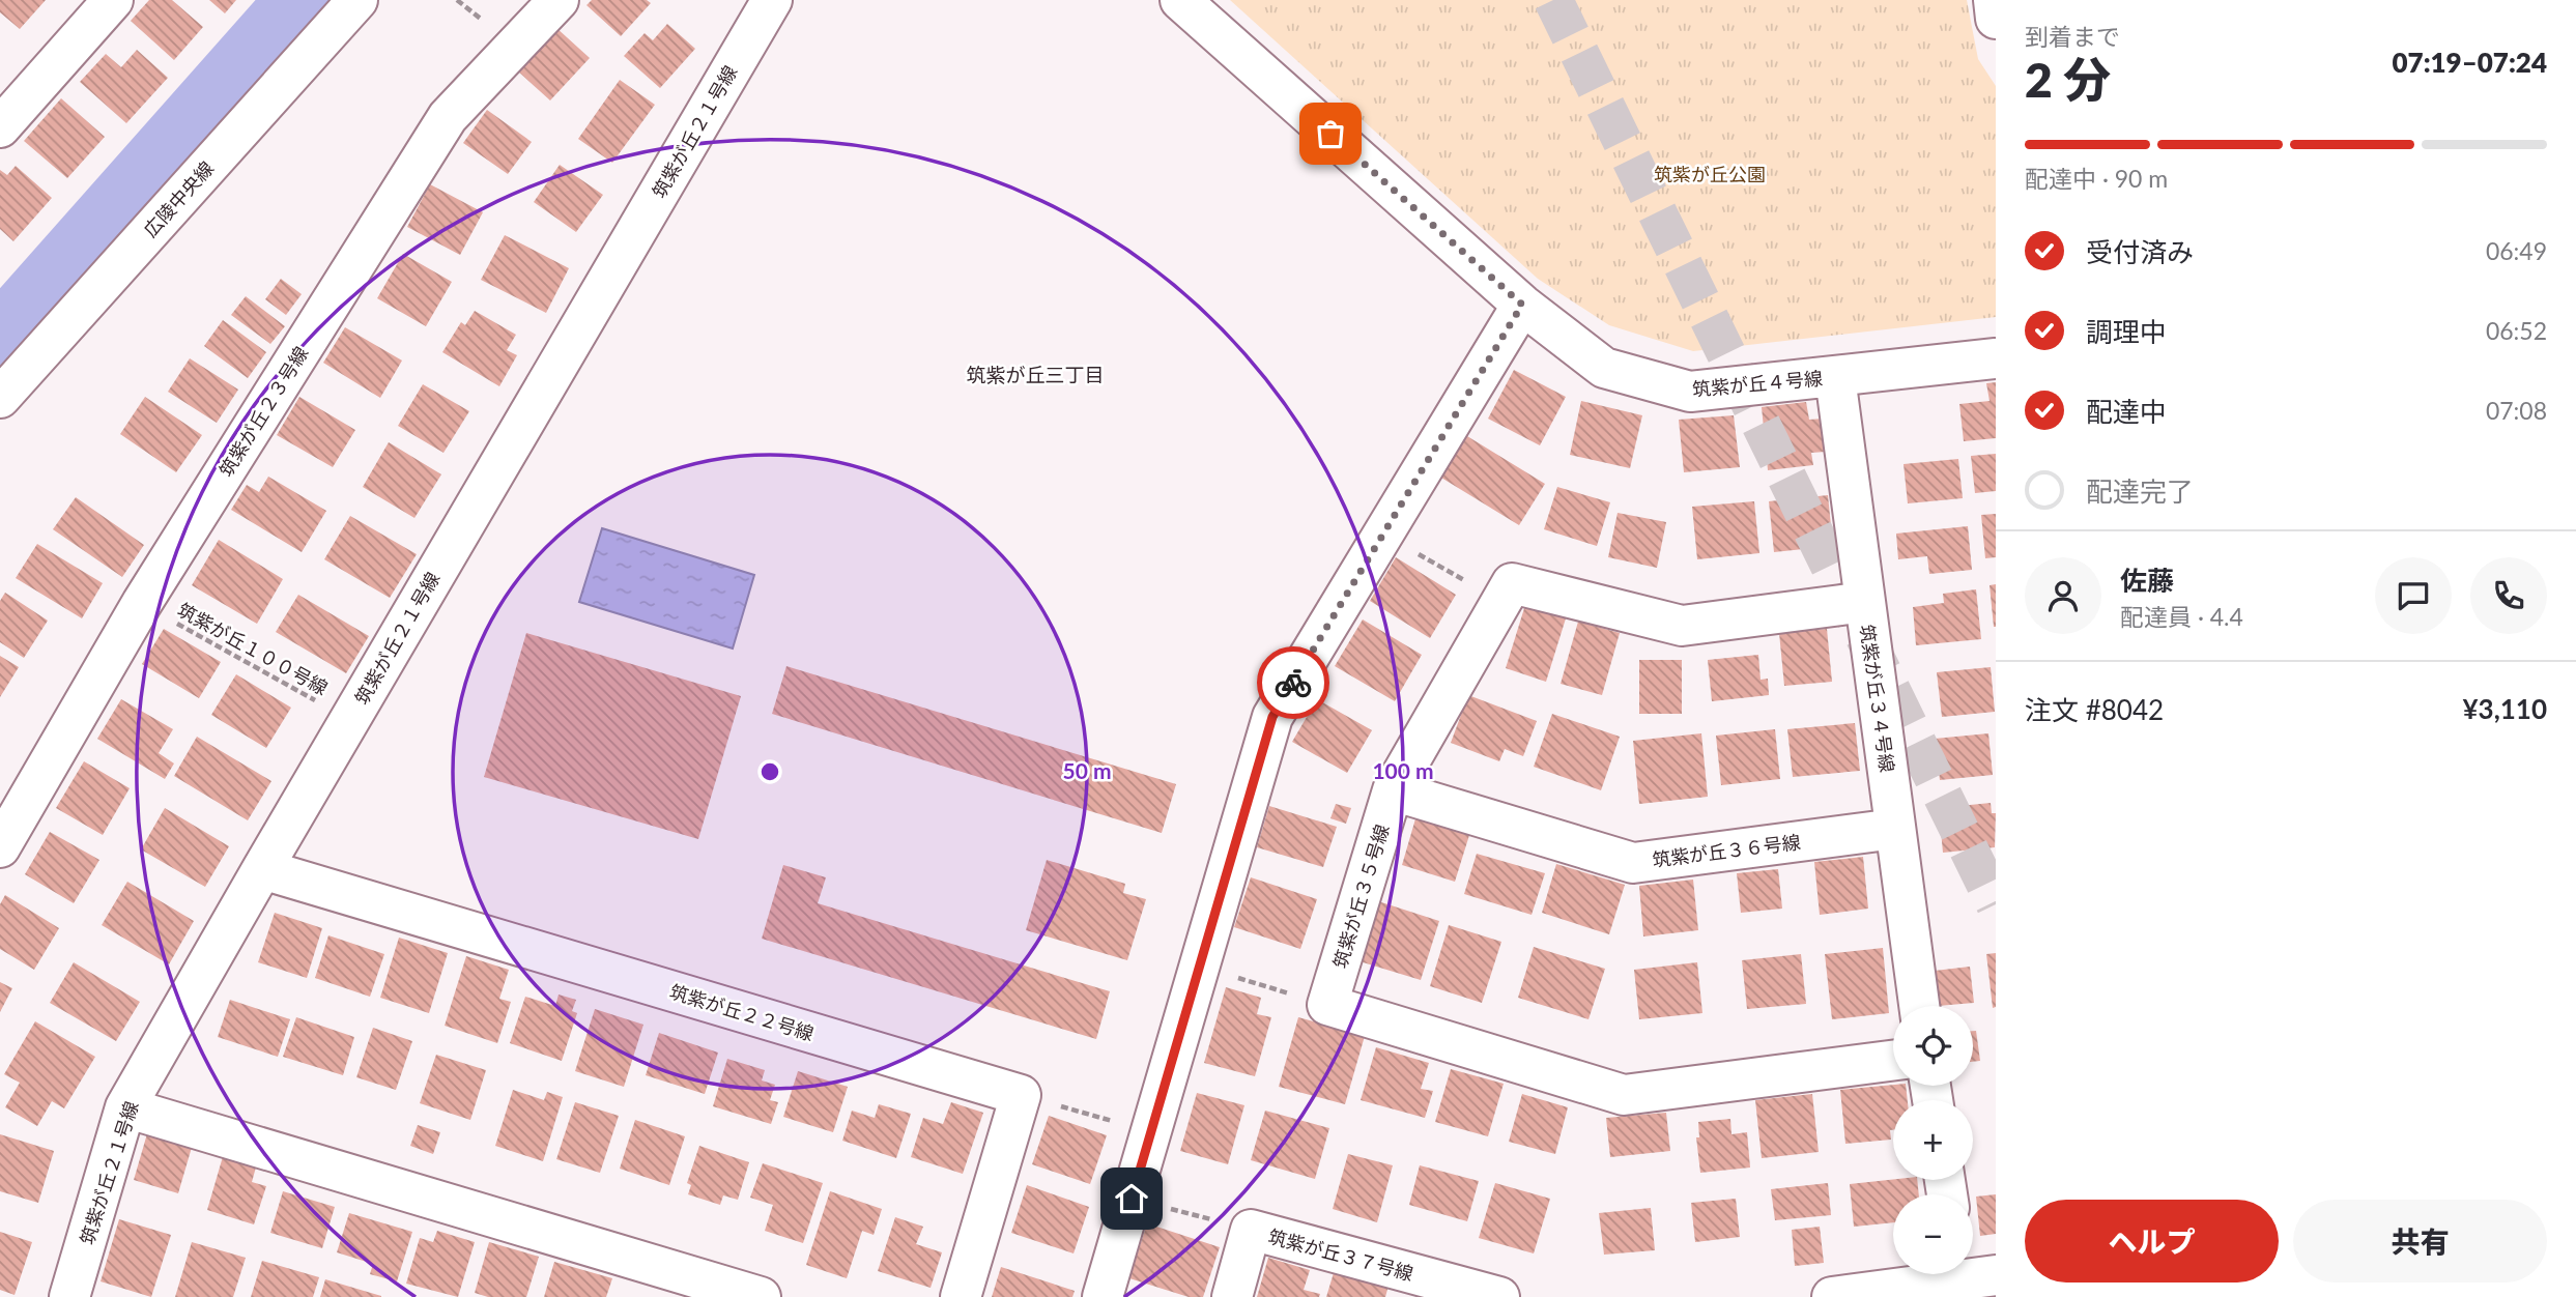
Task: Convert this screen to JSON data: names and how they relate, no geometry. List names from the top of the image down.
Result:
{
  "streets": {
    "street": [
      "筑紫が丘２１号線",
      "広陵中央線",
      "筑紫が丘４号線",
      "筑紫が丘２３号線",
      "筑紫が丘３４号線",
      "筑紫が丘３６号線",
      "筑紫が丘３５号線",
      "筑紫が丘２２号線",
      "筑紫が丘３７号線"
    ],
    "path": ["筑紫が丘１００号線"]
  },
  "crossings": [
    ["筑紫が丘２１号線", "筑紫が丘１００号線"],
    ["筑紫が丘２１号線", "筑紫が丘２２号線"],
    ["筑紫が丘４号線", "筑紫が丘３４号線"],
    ["筑紫が丘２３号線", "筑紫が丘１００号線"],
    ["筑紫が丘３４号線", "筑紫が丘３６号線"],
    ["筑紫が丘３６号線", "筑紫が丘３５号線"]
  ],
  "districts": ["筑紫が丘三丁目"],
  "parks": ["筑紫が丘公園"],
  "page": {
    "heading": ["2 分", "到着まで", "07:19–07:24"],
    "panel": [
      "佐藤",
      "配達員 · 4.4",
      "注文 #8042",
      "¥3,110"
    ],
    "bar": "配達中 · 90 m",
    "list": [
      ["受付済み", "06:49"],
      ["調理中", "06:52"],
      ["配達中", "07:08"],
      "配達完了"
    ],
    "map_buttons": ["+", "−"],
    "buttons": ["ヘルプ", "共有"]
  },
  "rings": ["50 m", "100 m"]
}
